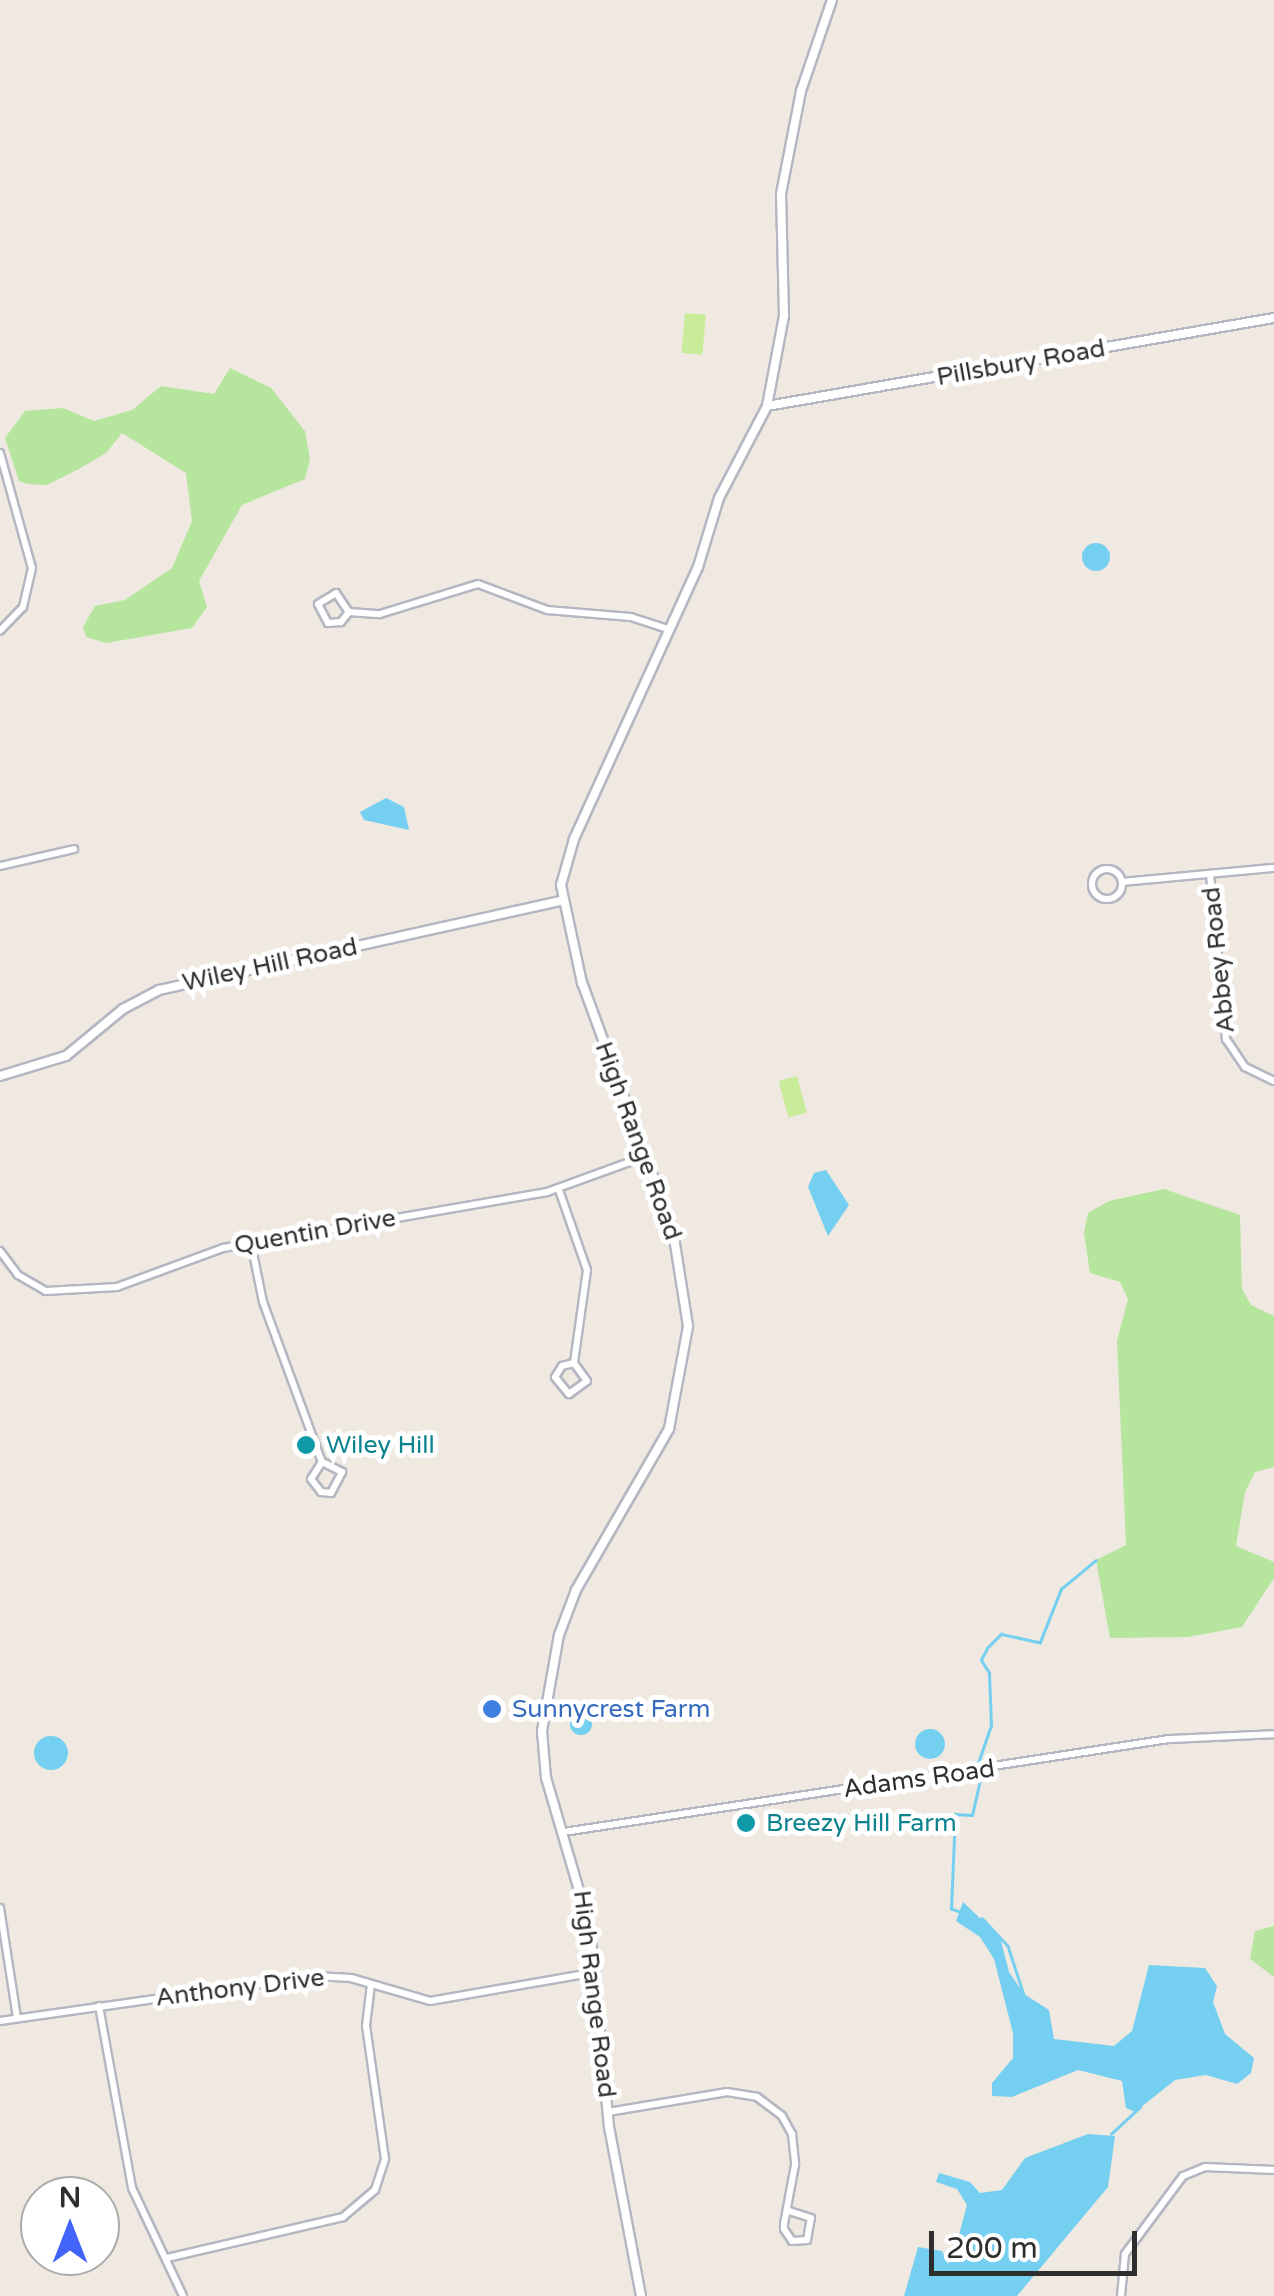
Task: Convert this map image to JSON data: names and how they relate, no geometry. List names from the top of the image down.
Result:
{
  "streets": {
    "street": [
      "Pillsbury Road",
      "Abbey Road",
      "Wiley Hill Road",
      "High Range Road",
      "Quentin Drive",
      "Adams Road",
      "Anthony Drive"
    ]
  },
  "crossings": [
    ["Pillsbury Road", "High Range Road"],
    ["Wiley Hill Road", "High Range Road"],
    ["High Range Road", "Quentin Drive"],
    ["High Range Road", "Adams Road"],
    ["High Range Road", "Anthony Drive"]
  ],
  "places": ["Wiley Hill", "Sunnycrest Farm", "Breezy Hill Farm"],
  "scale_bar": "200 m",
  "north": "top"
}
